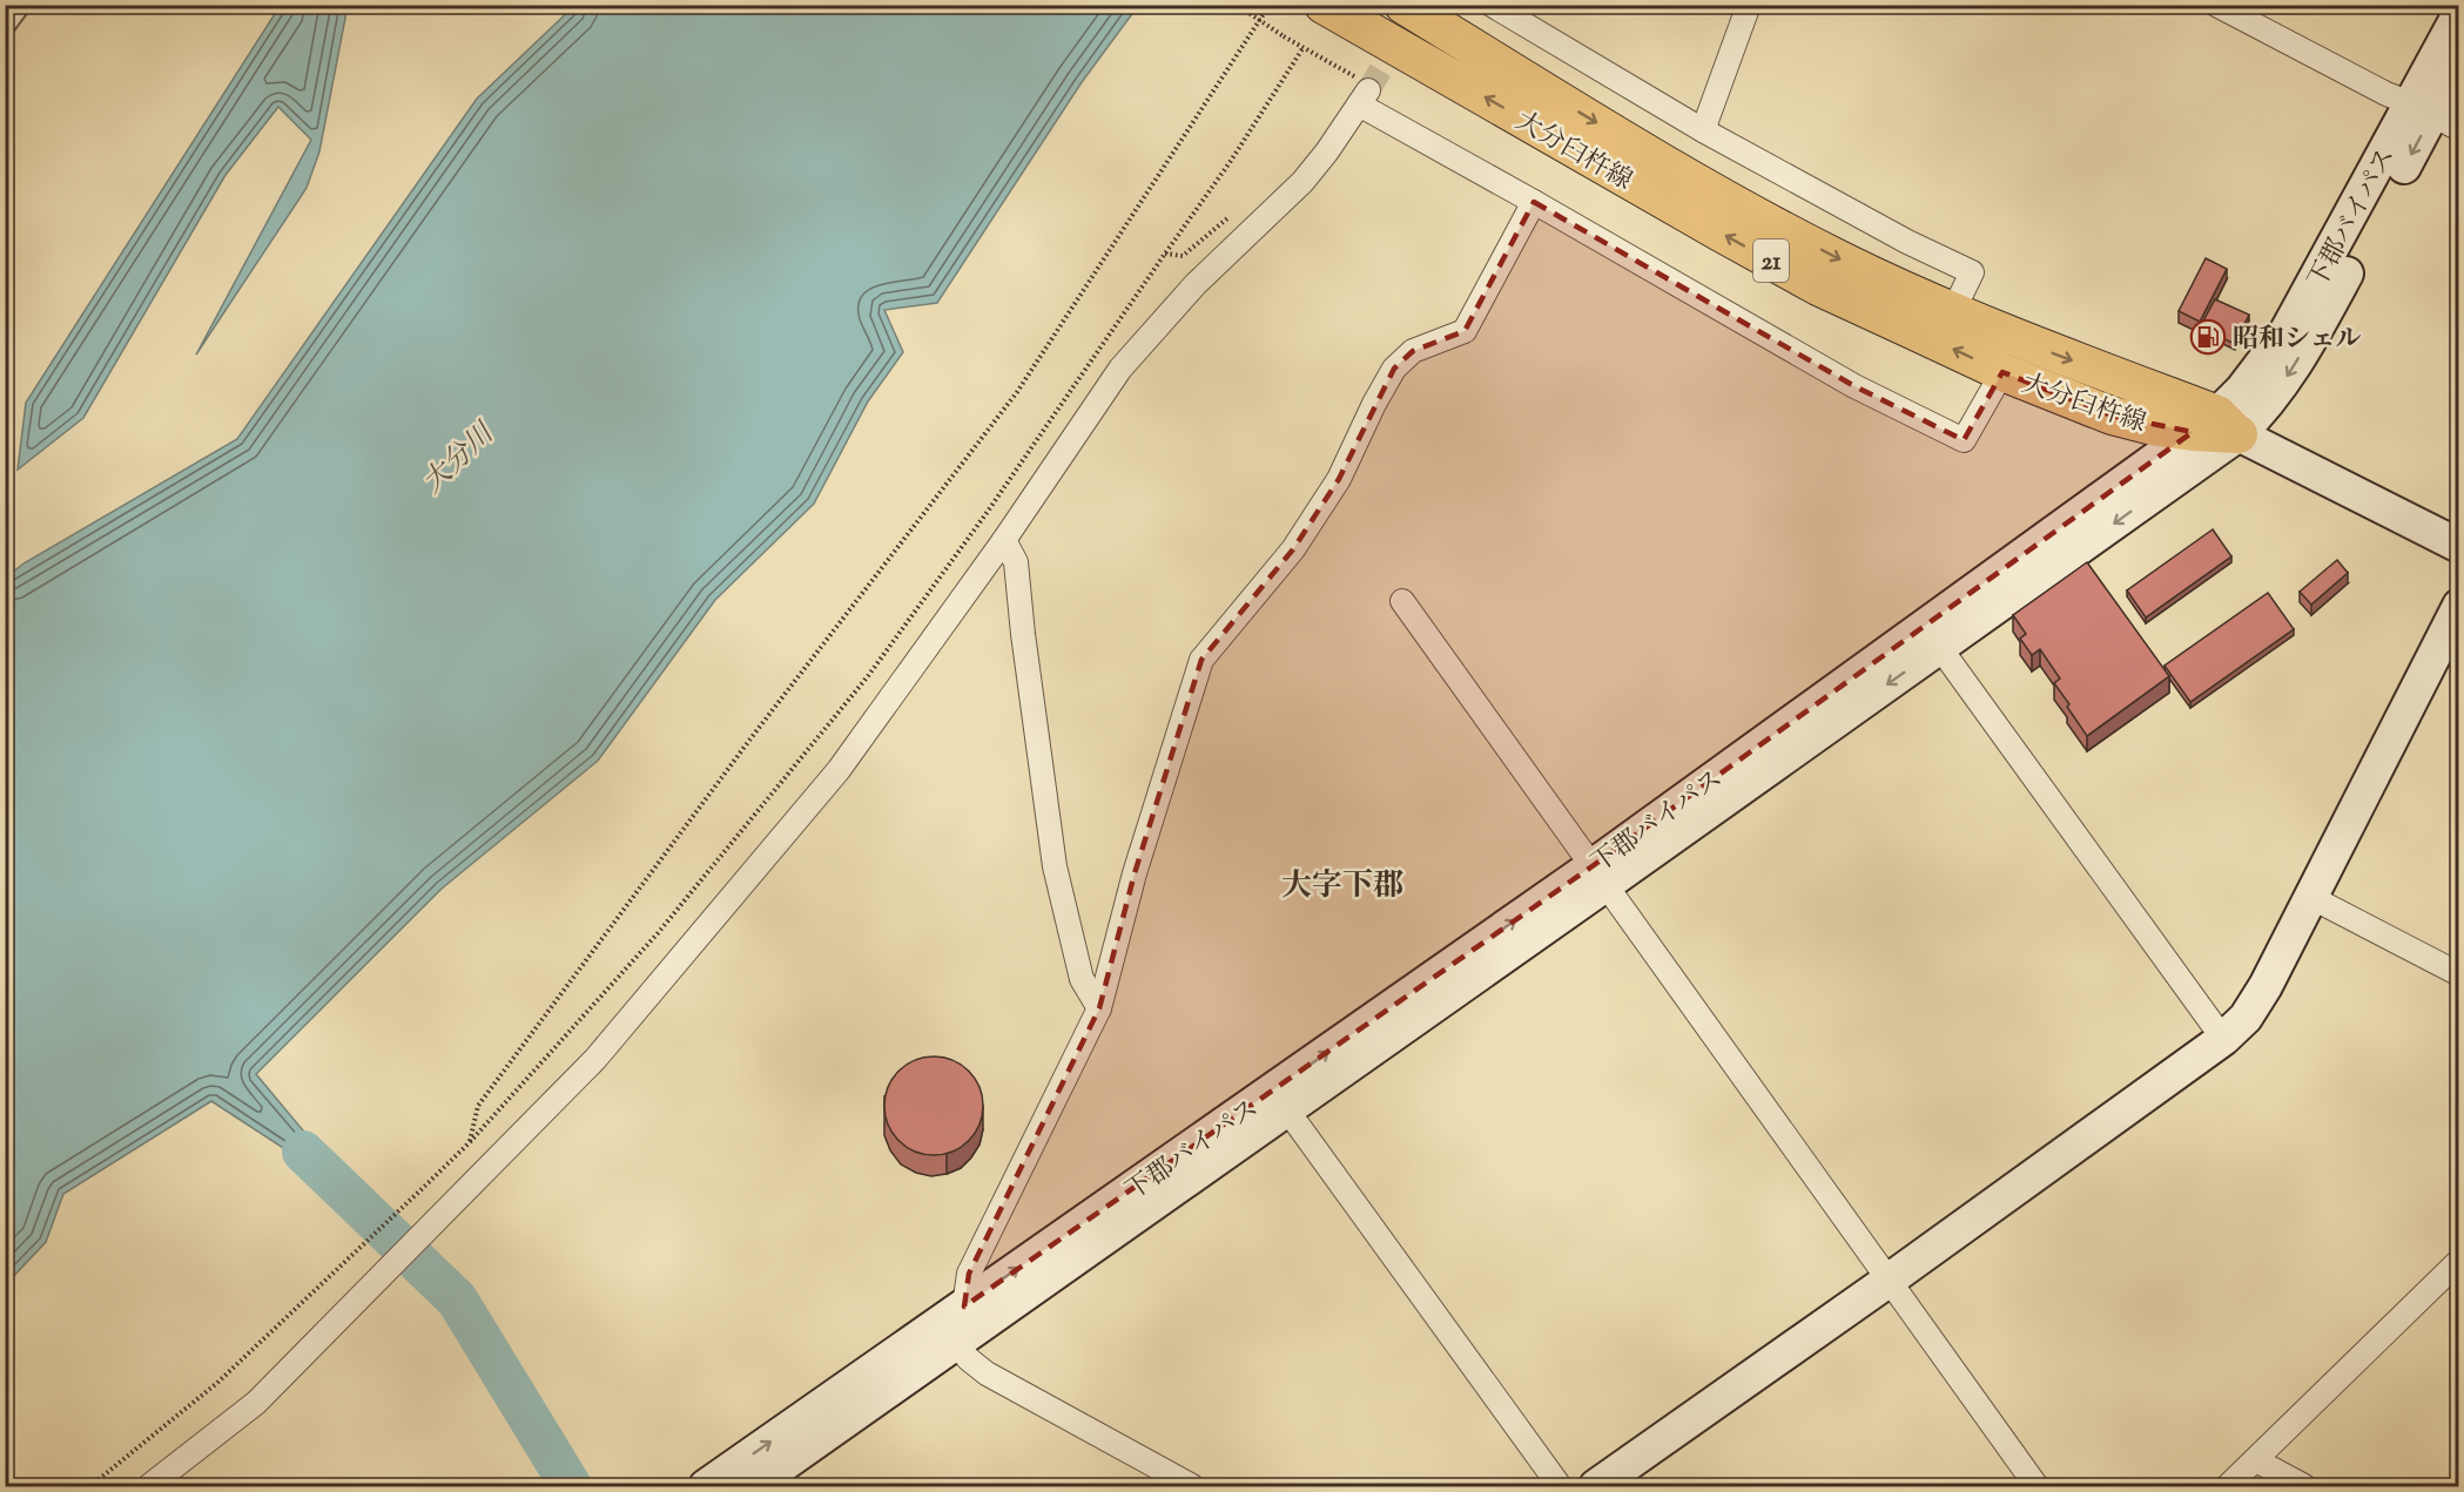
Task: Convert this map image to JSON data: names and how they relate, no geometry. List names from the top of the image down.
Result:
{
  "streets": {
    "main road": ["大分臼杵線", "21"],
    "street": ["下郡バイパス"]
  },
  "crossings": [
    ["大分臼杵線", "下郡バイパス"]
  ],
  "districts": ["大字下郡"],
  "water": ["大分川"],
  "places": {
    "fuel station": ["昭和シェル"]
  }
}
